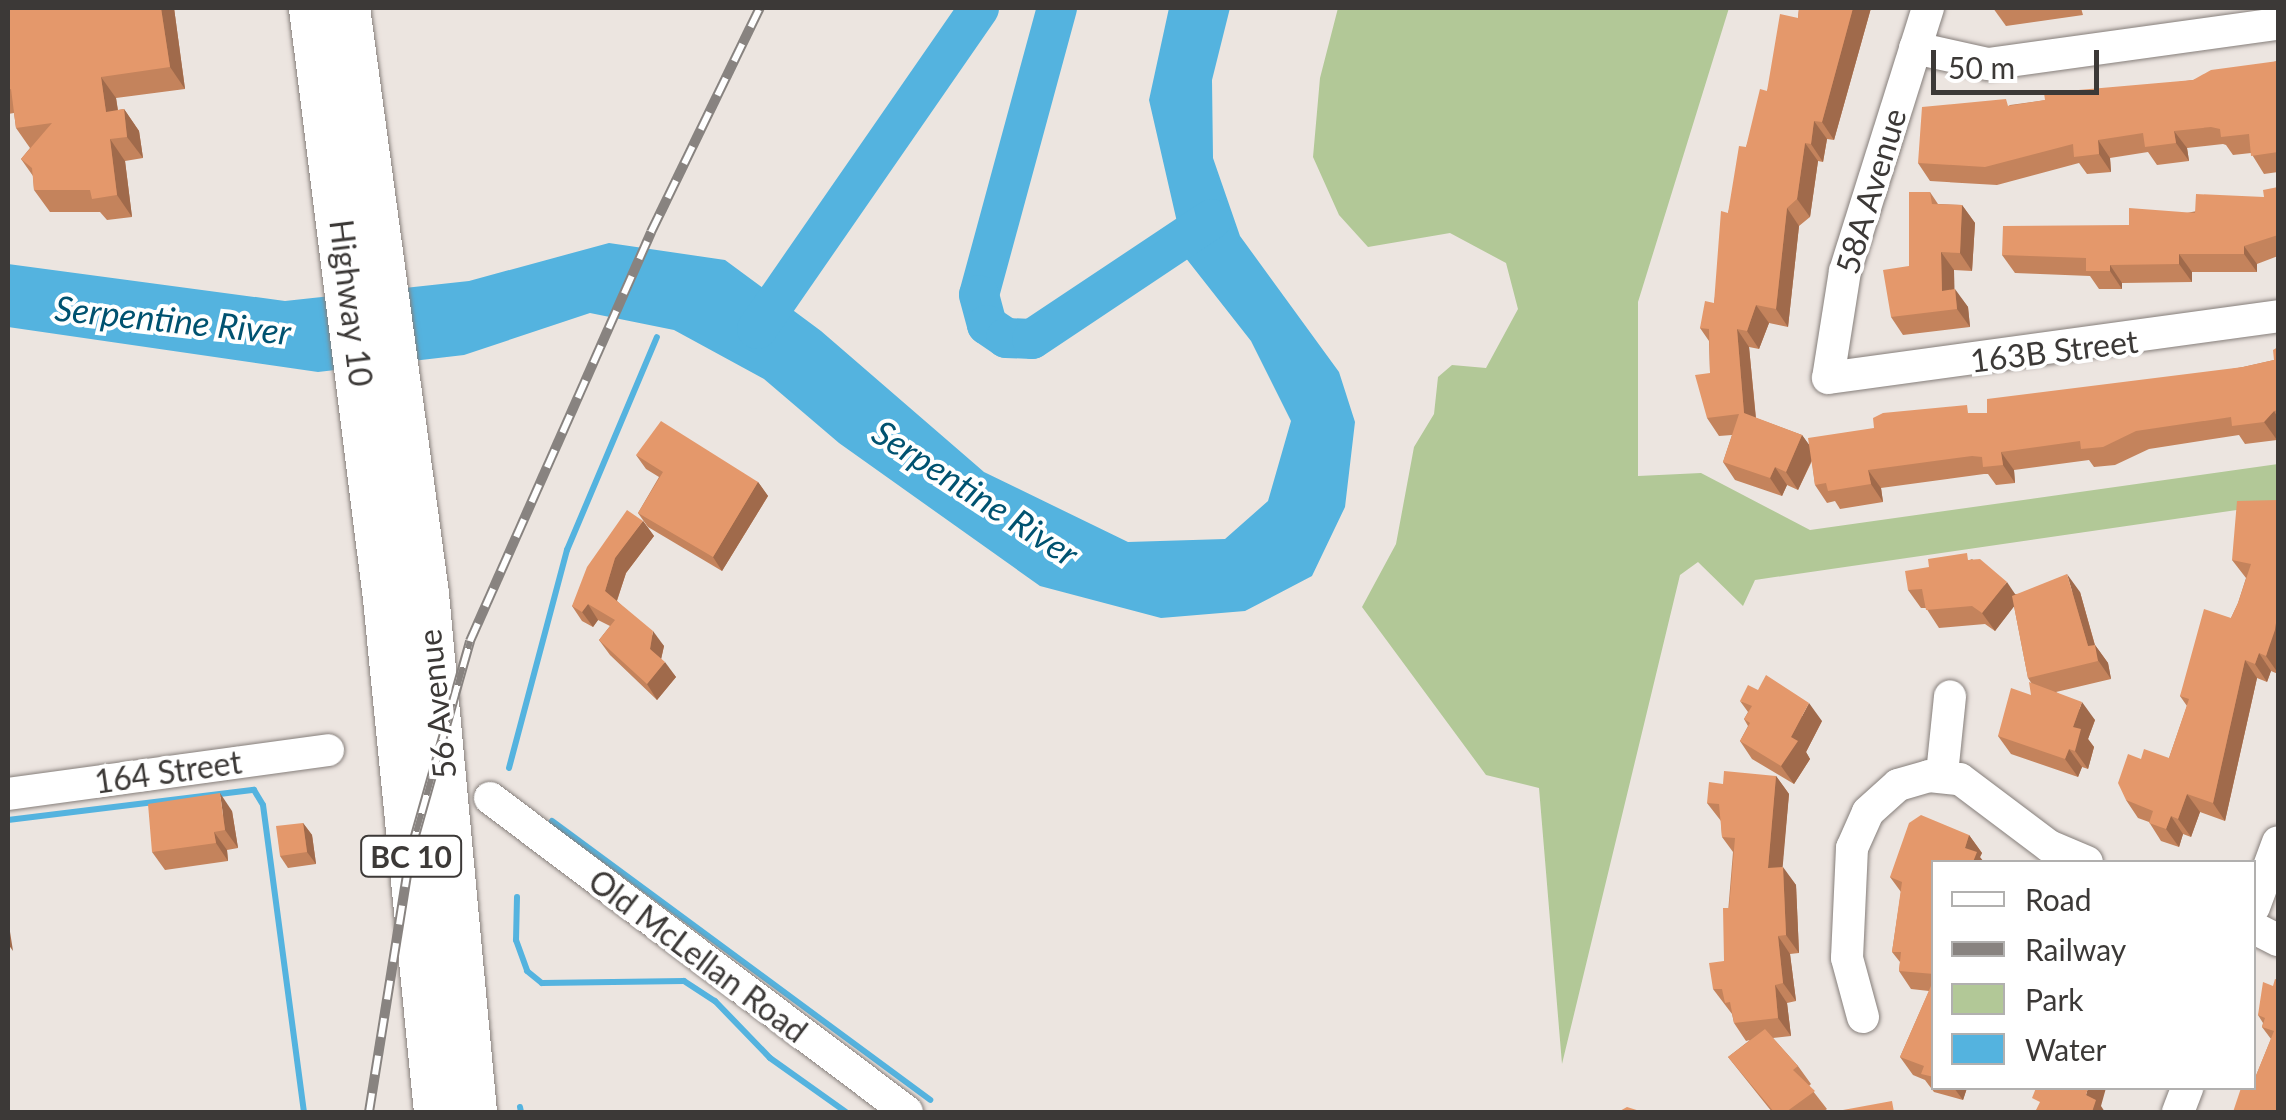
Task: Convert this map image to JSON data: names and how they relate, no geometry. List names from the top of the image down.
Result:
{
  "streets": {
    "highway": ["Highway 10", "56 Avenue", "BC 10"],
    "street": [
      "58A Avenue",
      "163B Street",
      "164 Street",
      "Old McLellan Road"
    ]
  },
  "crossings": [
    ["58A Avenue", "163B Street"],
    ["Highway 10", "56 Avenue"]
  ],
  "water": ["Serpentine River"],
  "legend": [
    "Road",
    "Railway",
    "Park",
    "Water"
  ],
  "scale_bar": "50 m"
}
